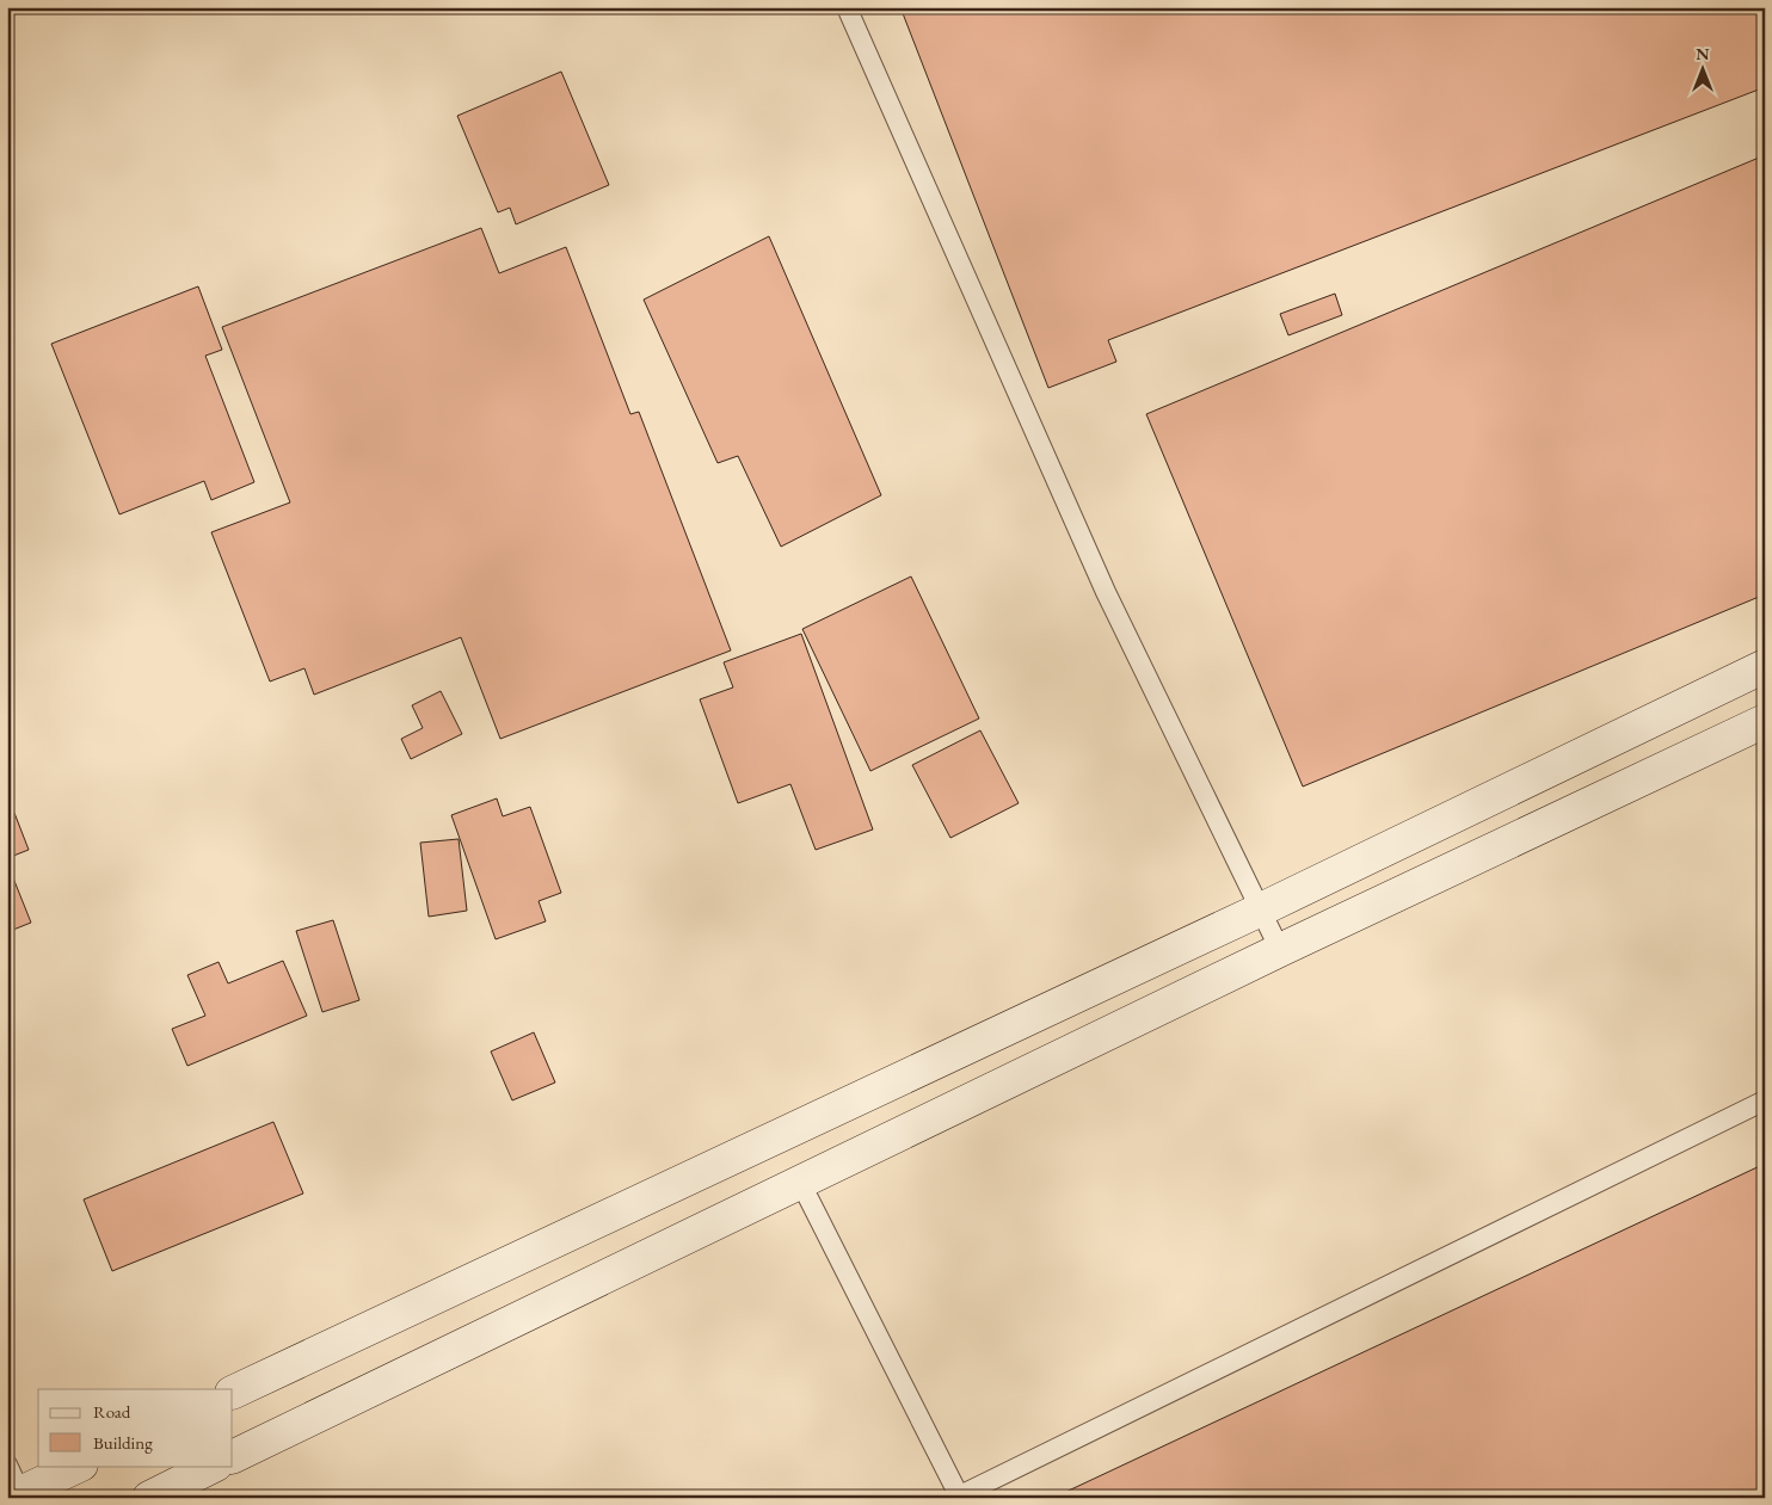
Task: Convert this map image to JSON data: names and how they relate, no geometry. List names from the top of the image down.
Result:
{
  "legend": ["Road", "Building"],
  "north": "top"
}
